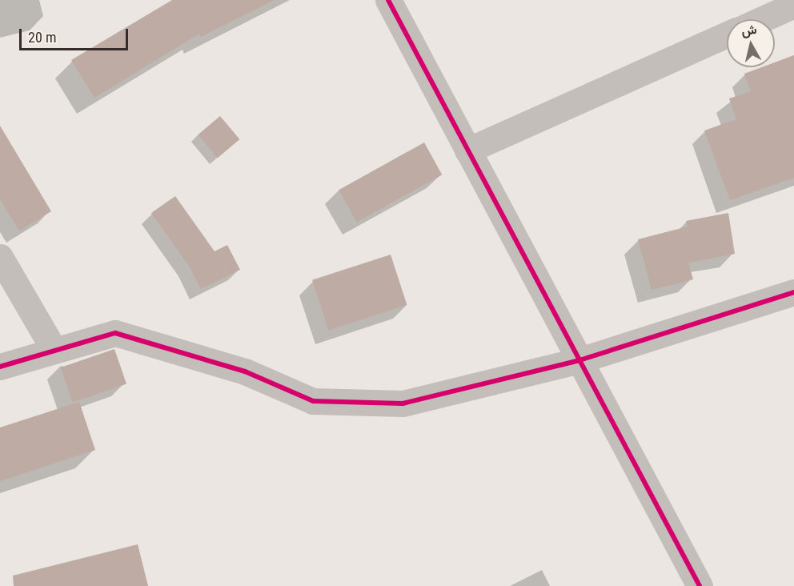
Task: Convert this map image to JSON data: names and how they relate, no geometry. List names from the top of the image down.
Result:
{
  "scale_bar": "20 m",
  "north": "top"
}
